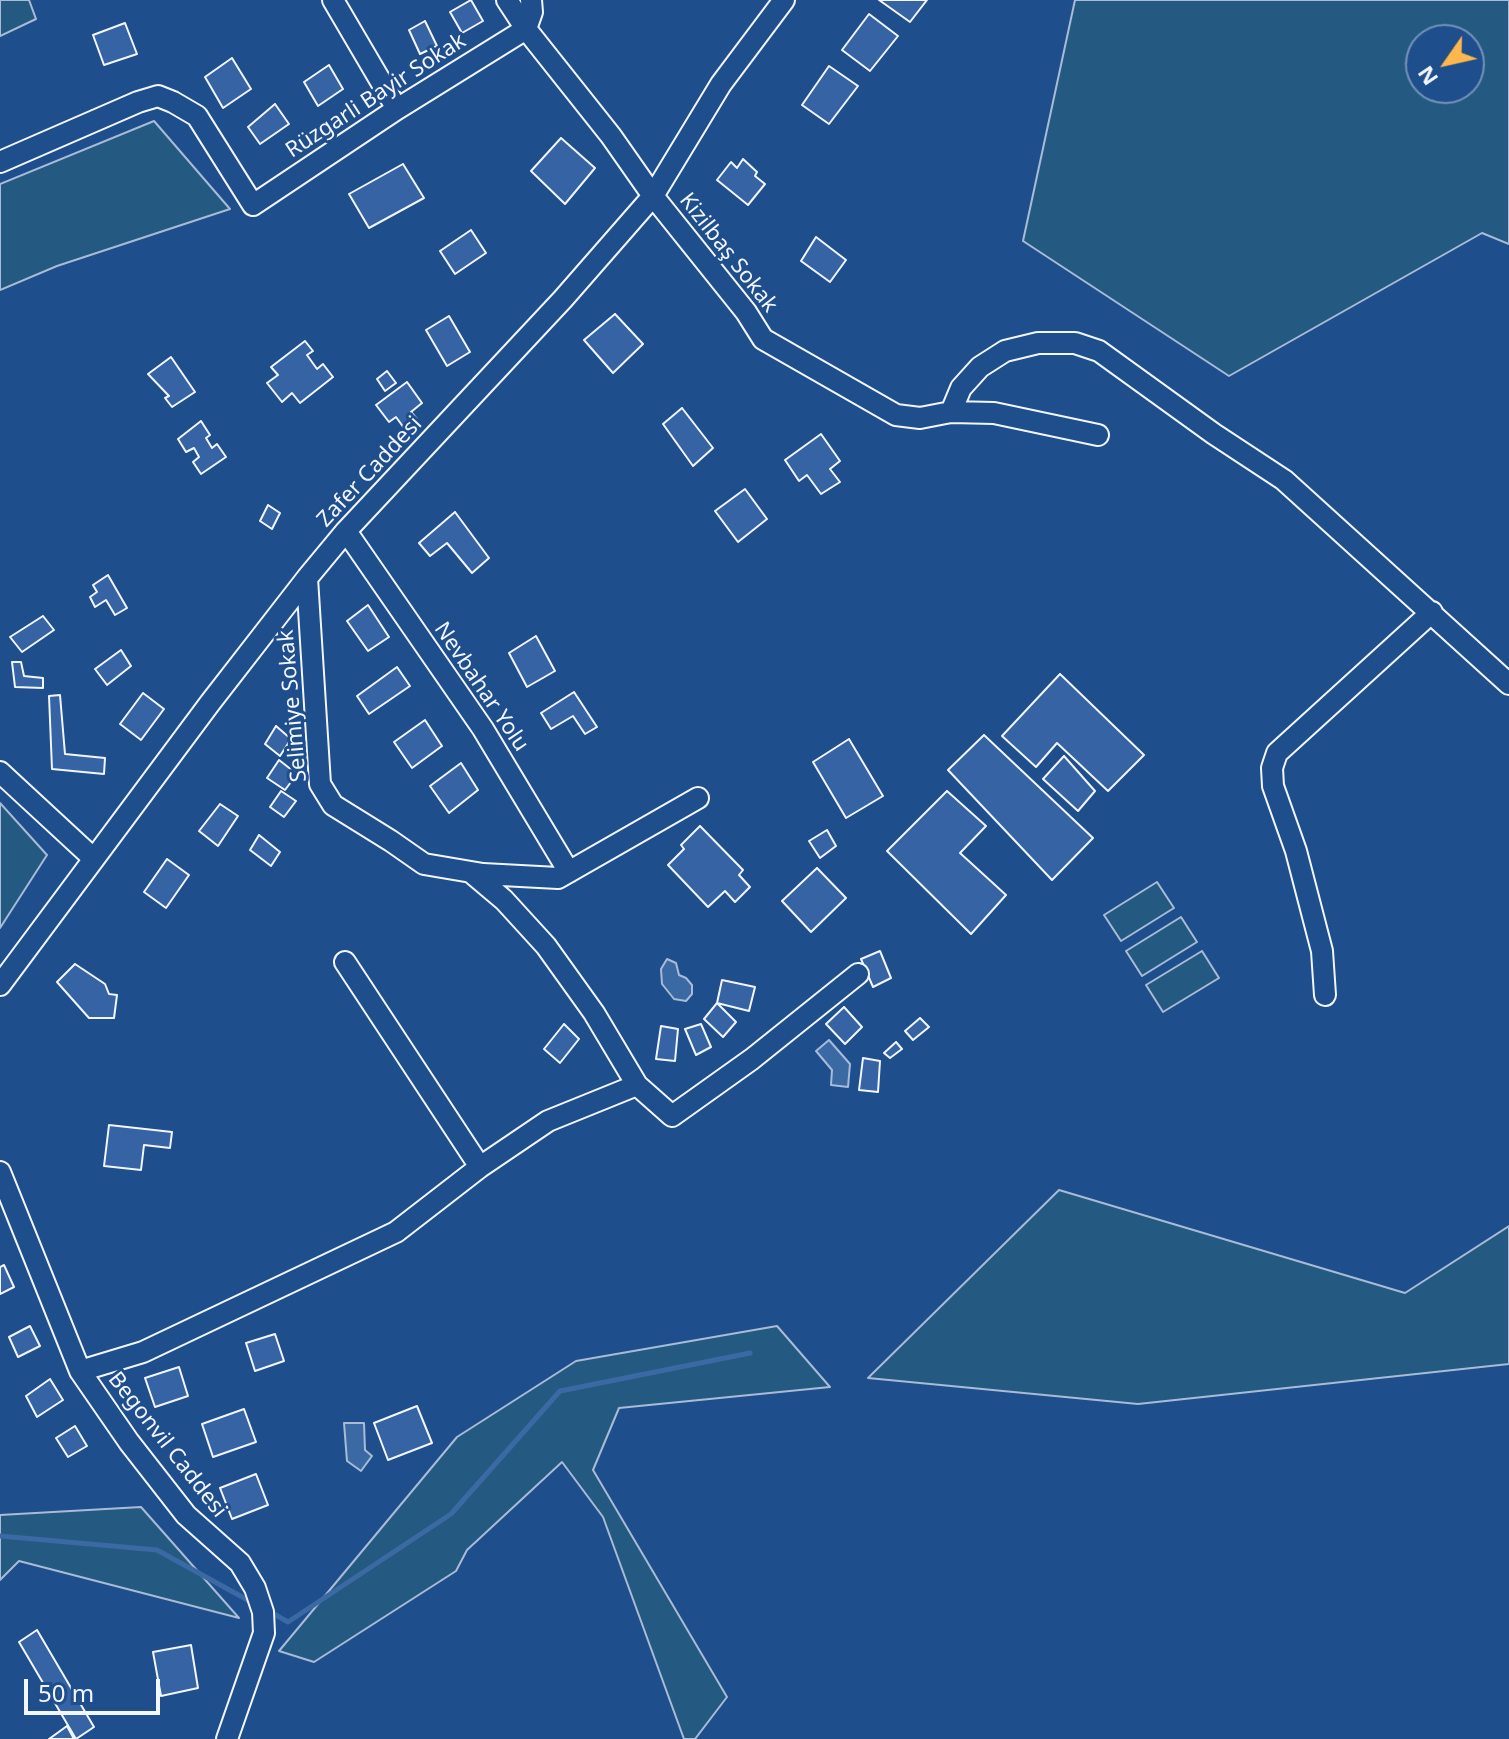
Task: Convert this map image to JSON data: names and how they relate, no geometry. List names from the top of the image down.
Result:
{
  "streets": {
    "street": [
      "Rüzgarli Bayir Sokak",
      "Kizilbaş Sokak",
      "Zafer Caddesi",
      "Nevbahar Yolu",
      "Selimiye Sokak",
      "Begonvil Caddesi"
    ]
  },
  "crossings": [
    ["Rüzgarli Bayir Sokak", "Kizilbaş Sokak"],
    ["Kizilbaş Sokak", "Zafer Caddesi"],
    ["Zafer Caddesi", "Nevbahar Yolu"],
    ["Zafer Caddesi", "Selimiye Sokak"],
    ["Nevbahar Yolu", "Selimiye Sokak"]
  ],
  "scale_bar": "50 m",
  "north": "bottom left"
}
